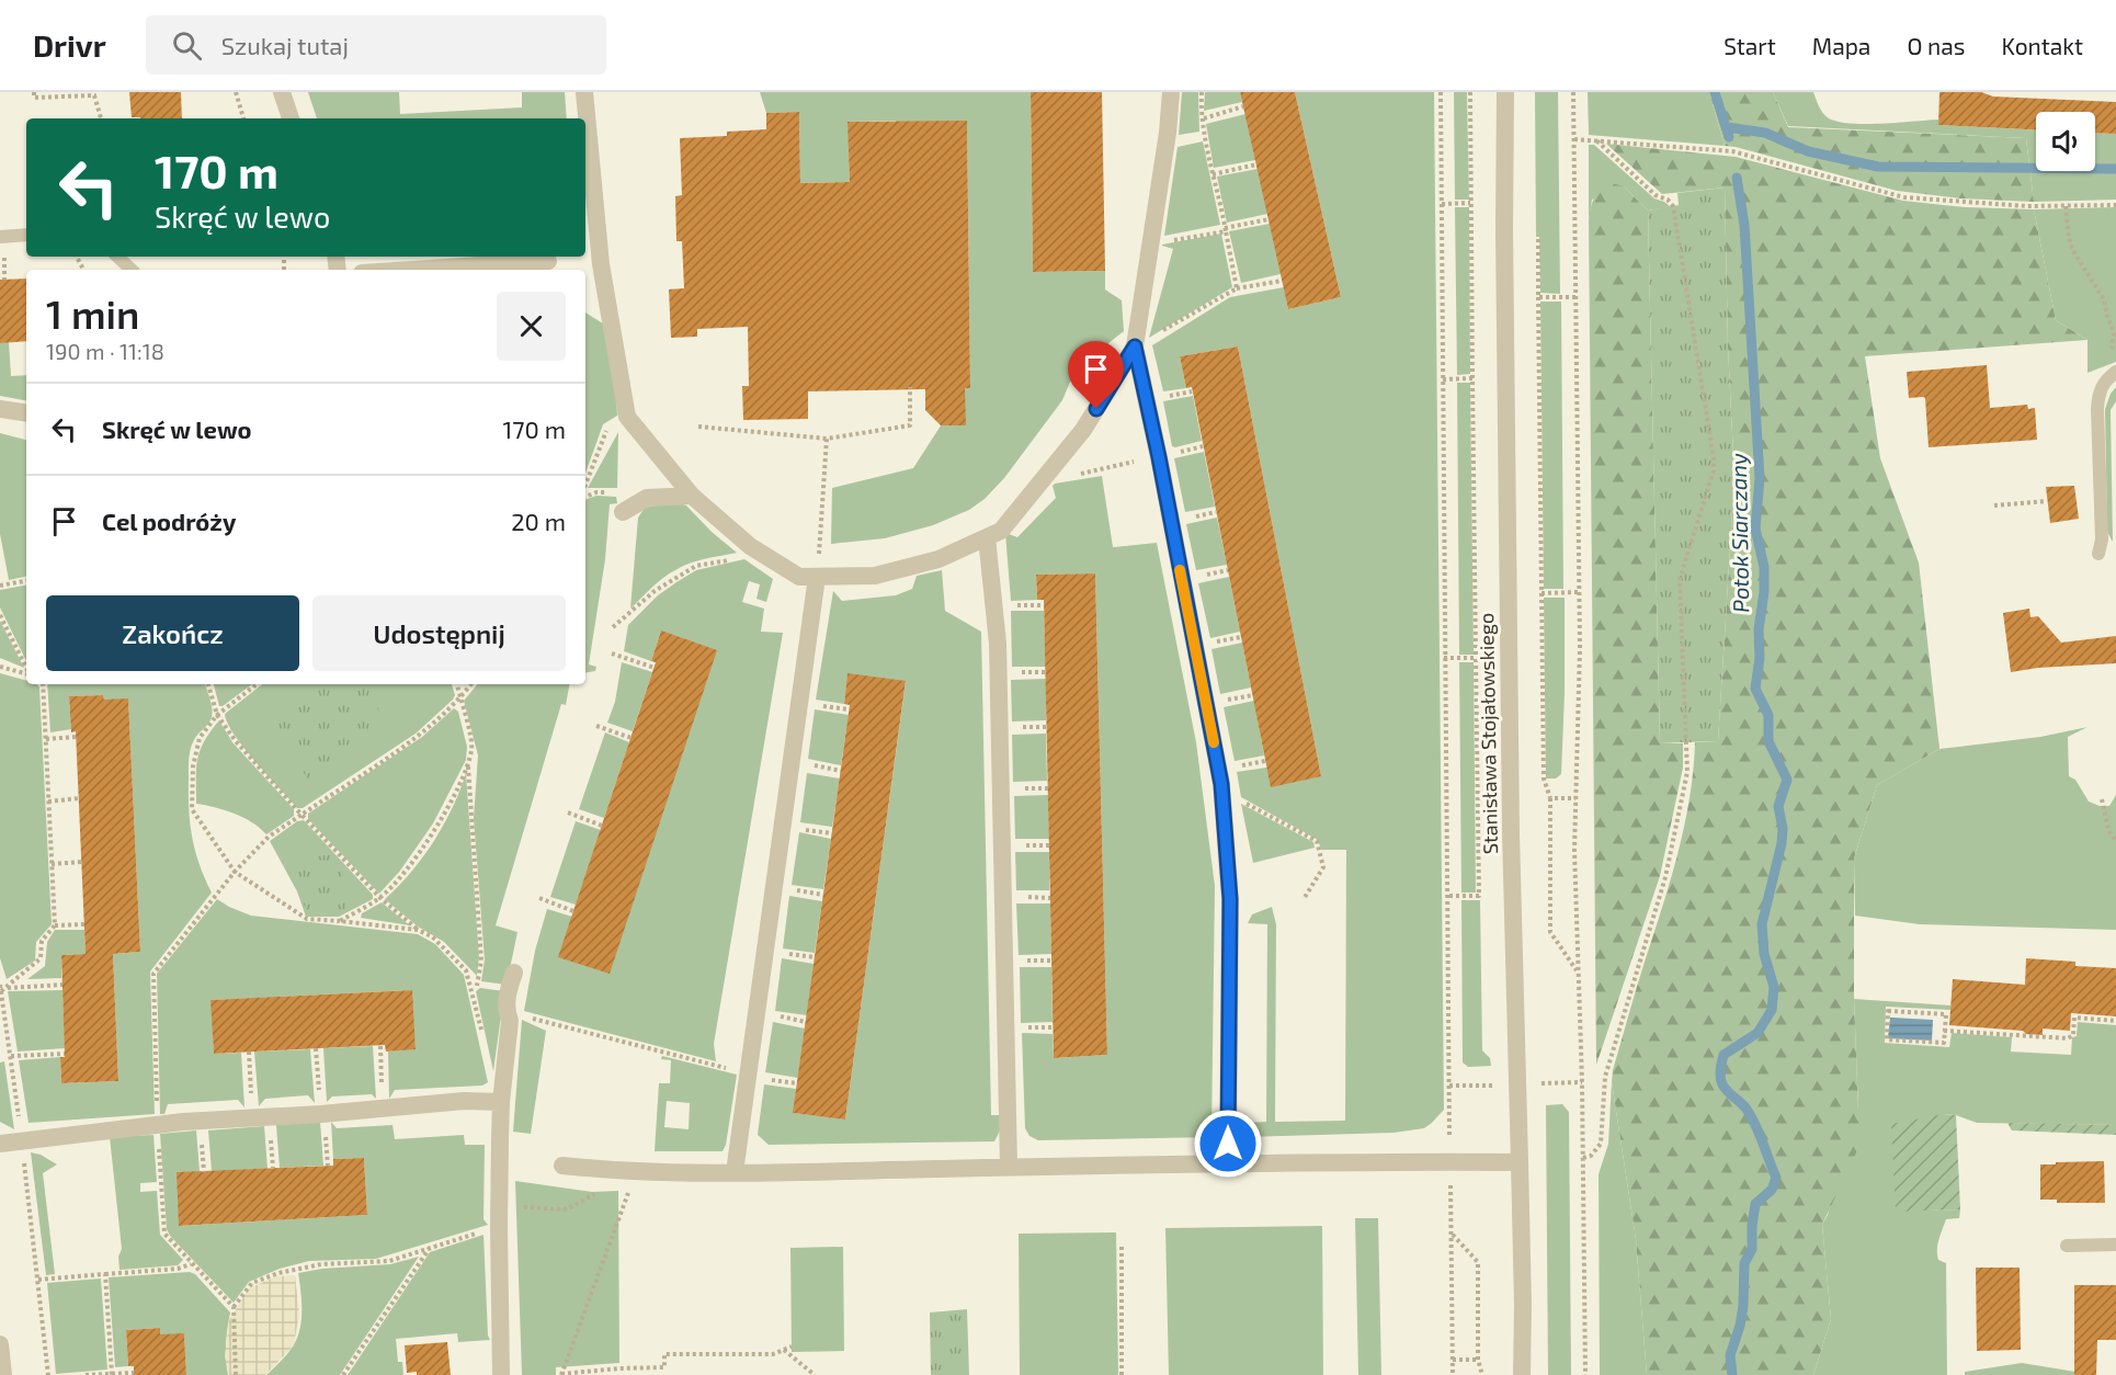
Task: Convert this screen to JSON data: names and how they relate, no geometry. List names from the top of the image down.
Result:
{
  "streets": {
    "street": ["Stanisława Stojałowskiego"]
  },
  "water": ["Potok Siarczany"],
  "page": {
    "header": "Drivr",
    "search": "Szukaj tutaj",
    "nav": [
      "Start",
      "Mapa",
      "O nas",
      "Kontakt"
    ],
    "turn": ["170 m", "Skręć w lewo"],
    "heading": ["1 min", "190 m · 11:18"],
    "list": [
      {
        "name": "Skręć w lewo",
        "value": "170 m"
      },
      {
        "name": "Cel podróży",
        "value": "20 m"
      }
    ],
    "buttons": ["Zakończ", "Udostępnij"]
  }
}
